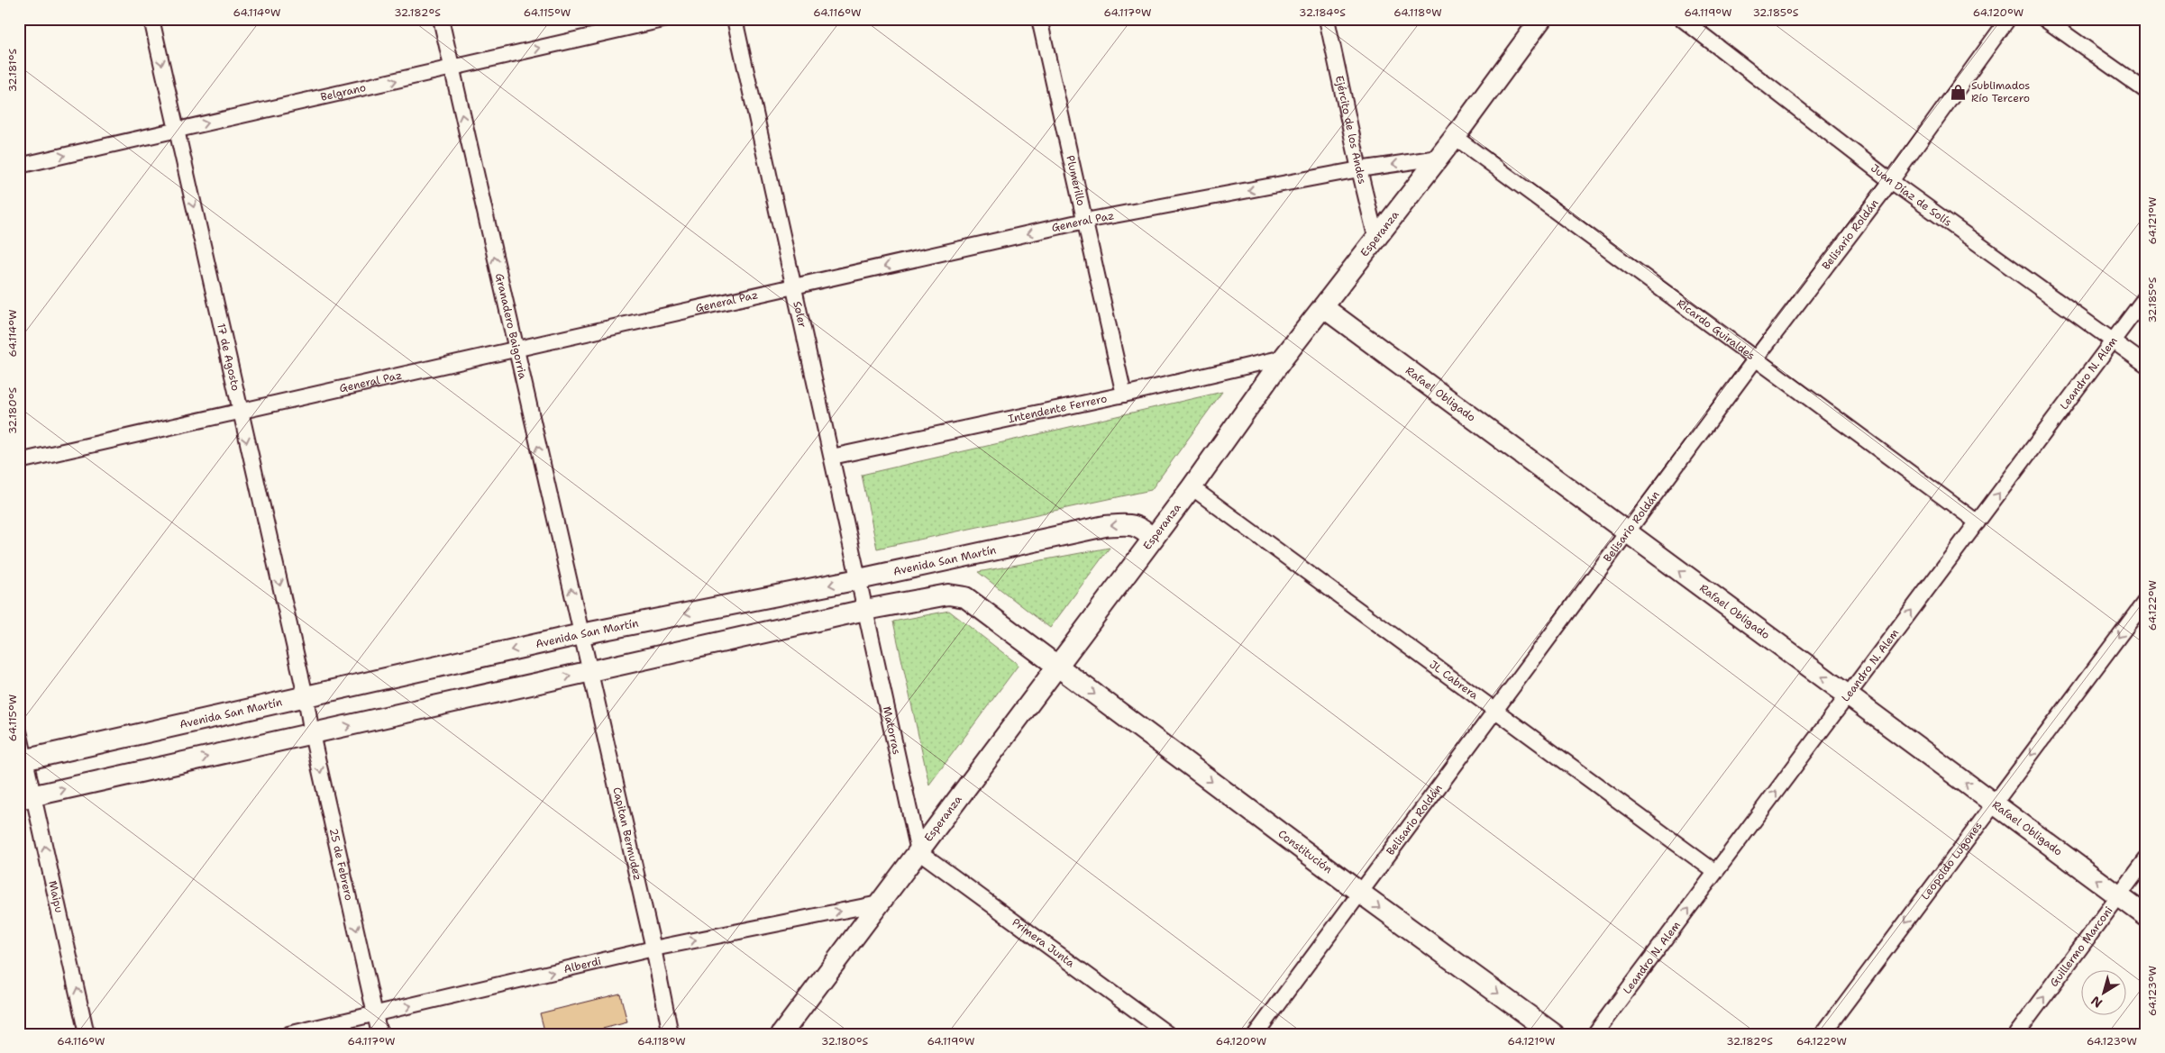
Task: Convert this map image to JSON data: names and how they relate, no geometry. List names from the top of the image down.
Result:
{
  "streets": {
    "main road": [
      "Esperanza",
      "Rafael Obligado",
      "Avenida San Martín",
      "Constitución"
    ],
    "street": [
      "Belgrano",
      "Ejército de los Andes",
      "Plumerillo",
      "Juan Díaz de Solís",
      "General Paz",
      "Belisario Roldán",
      "Soler",
      "Granadero Baigorria",
      "Ricardo Guiraldes",
      "17 de Agosto",
      "Leandro N. Alem",
      "Intendente Ferrero",
      "JL Cabrera",
      "Matorras",
      "Capitan Bermudez",
      "Leopoldo Lugones",
      "25 de Febrero",
      "Maipu",
      "Primera Junta",
      "Guillermo Marconi",
      "Alberdi"
    ]
  },
  "crossings": [
    ["Belgrano", "Granadero Baigorria"],
    ["Belgrano", "17 de Agosto"],
    ["Ejército de los Andes", "General Paz"],
    ["Ejército de los Andes", "Esperanza"],
    ["Plumerillo", "General Paz"],
    ["Plumerillo", "Intendente Ferrero"],
    ["Juan Díaz de Solís", "Belisario Roldán"],
    ["Juan Díaz de Solís", "Leandro N. Alem"],
    ["General Paz", "Esperanza"],
    ["General Paz", "Soler"],
    ["General Paz", "Granadero Baigorria"],
    ["General Paz", "17 de Agosto"],
    ["Esperanza", "Ricardo Guiraldes"],
    ["Esperanza", "Rafael Obligado"],
    ["Esperanza", "Intendente Ferrero"],
    ["Esperanza", "Avenida San Martín"],
    ["Esperanza", "JL Cabrera"],
    ["Esperanza", "Matorras"],
    ["Esperanza", "Constitución"],
    ["Esperanza", "Primera Junta"],
    ["Esperanza", "Alberdi"],
    ["Belisario Roldán", "Ricardo Guiraldes"],
    ["Belisario Roldán", "Rafael Obligado"],
    ["Belisario Roldán", "JL Cabrera"],
    ["Belisario Roldán", "Constitución"],
    ["Soler", "Intendente Ferrero"],
    ["Soler", "Avenida San Martín"],
    ["Soler", "Matorras"],
    ["Granadero Baigorria", "Avenida San Martín"],
    ["Granadero Baigorria", "Capitan Bermudez"],
    ["Ricardo Guiraldes", "Leandro N. Alem"],
    ["17 de Agosto", "Avenida San Martín"],
    ["17 de Agosto", "25 de Febrero"],
    ["Leandro N. Alem", "Rafael Obligado"],
    ["Leandro N. Alem", "JL Cabrera"],
    ["Rafael Obligado", "Leopoldo Lugones"],
    ["Rafael Obligado", "Guillermo Marconi"],
    ["Avenida San Martín", "Capitan Bermudez"],
    ["Avenida San Martín", "25 de Febrero"],
    ["Avenida San Martín", "Maipu"],
    ["Matorras", "Primera Junta"],
    ["Capitan Bermudez", "Alberdi"],
    ["25 de Febrero", "Alberdi"]
  ],
  "one_way": [
    "Belgrano",
    "General Paz",
    "Granadero Baigorria",
    "17 de Agosto",
    "Leandro N. Alem",
    "Rafael Obligado",
    "Constitución",
    "Leopoldo Lugones",
    "25 de Febrero",
    "Maipu",
    "Guillermo Marconi",
    "Alberdi"
  ],
  "places": {
    "shop": ["Sublimados Río Tercero"]
  },
  "north": "bottom left",
  "coordinates": [
    "64.114°W",
    "32.182°S",
    "64.115°W",
    "64.116°W",
    "64.117°W",
    "32.184°S",
    "64.118°W",
    "64.119°W",
    "32.185°S",
    "64.120°W",
    "32.181°S",
    "64.121°W",
    "32.180°S",
    "64.122°W",
    "64.123°W"
  ]
}
